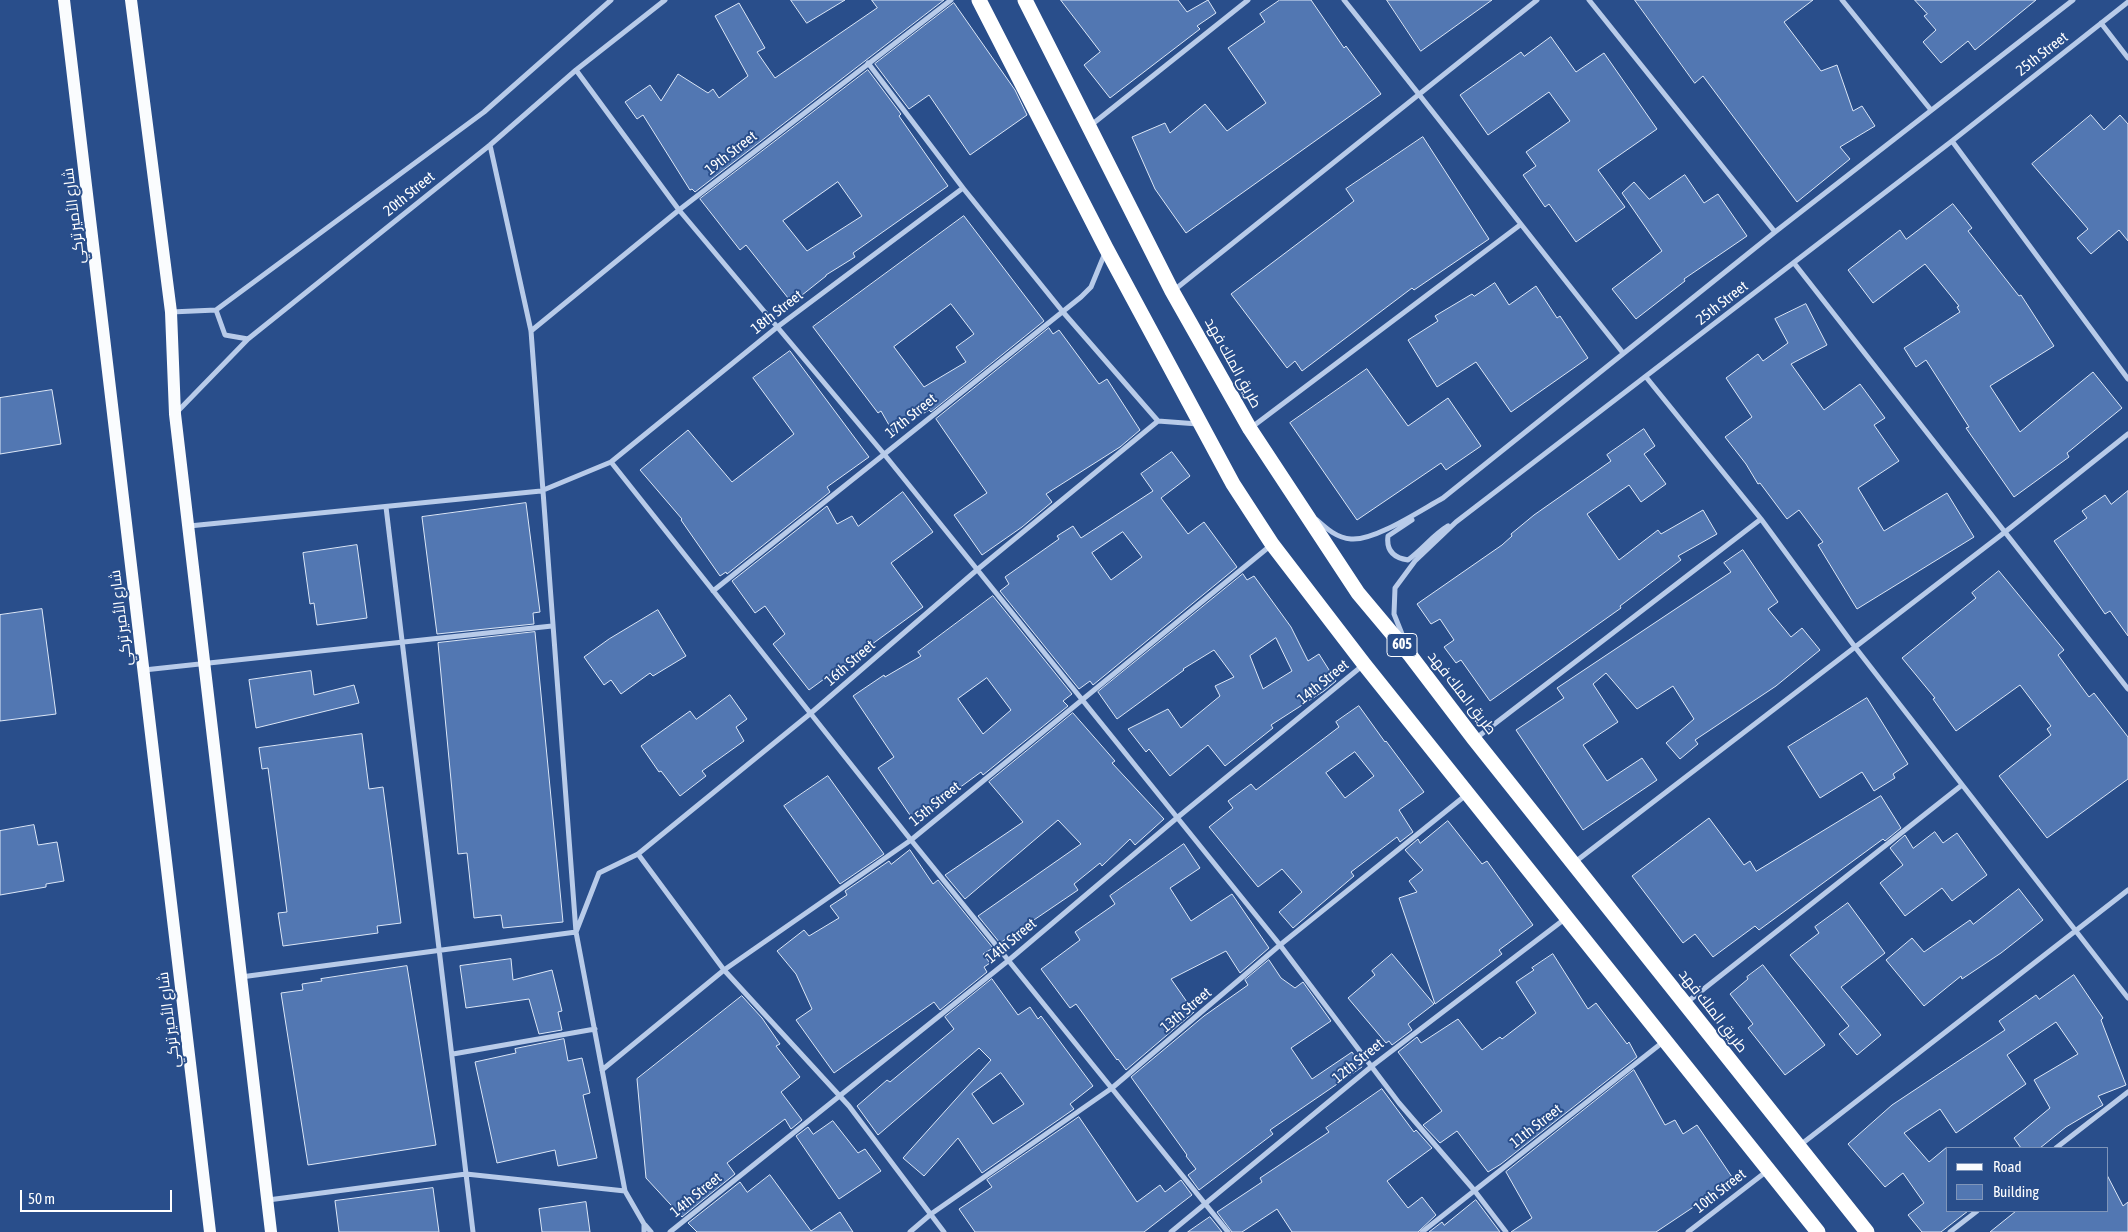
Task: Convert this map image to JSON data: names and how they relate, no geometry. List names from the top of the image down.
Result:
{
  "streets": {
    "highway": ["طريق الملك فهد", "605"],
    "main road": ["شارع الأمير تركي"],
    "street": [
      "25th Street",
      "19th Street",
      "20th Street",
      "18th Street",
      "17th Street",
      "16th Street",
      "14th Street",
      "15th Street",
      "13th Street",
      "12th Street",
      "11th Street",
      "10th Street"
    ]
  },
  "crossings": [
    ["25th Street", "طريق الملك فهد"]
  ],
  "legend": ["Road", "Building"],
  "scale_bar": "50 m"
}
